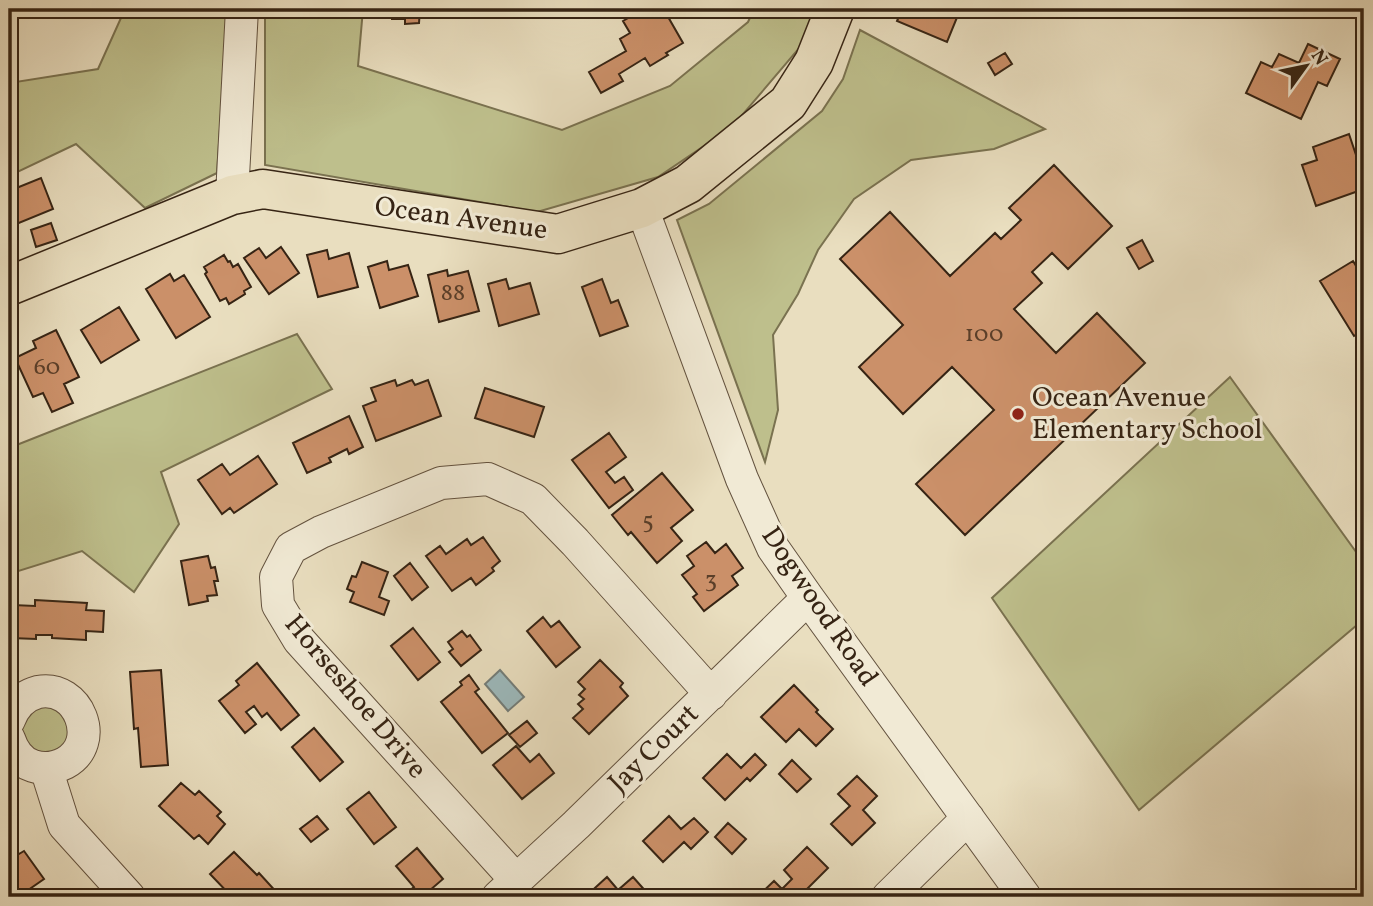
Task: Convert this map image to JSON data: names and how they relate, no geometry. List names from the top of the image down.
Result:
{
  "streets": {
    "main road": ["Ocean Avenue"],
    "street": ["Dogwood Road", "Horseshoe Drive", "Jay Court"]
  },
  "crossings": [
    ["Ocean Avenue", "Dogwood Road"],
    ["Dogwood Road", "Jay Court"],
    ["Horseshoe Drive", "Jay Court"]
  ],
  "places": ["Ocean Avenue Elementary School"],
  "house_numbers": [
    "88",
    "100",
    "60",
    "5",
    "3"
  ],
  "north": "top right"
}
